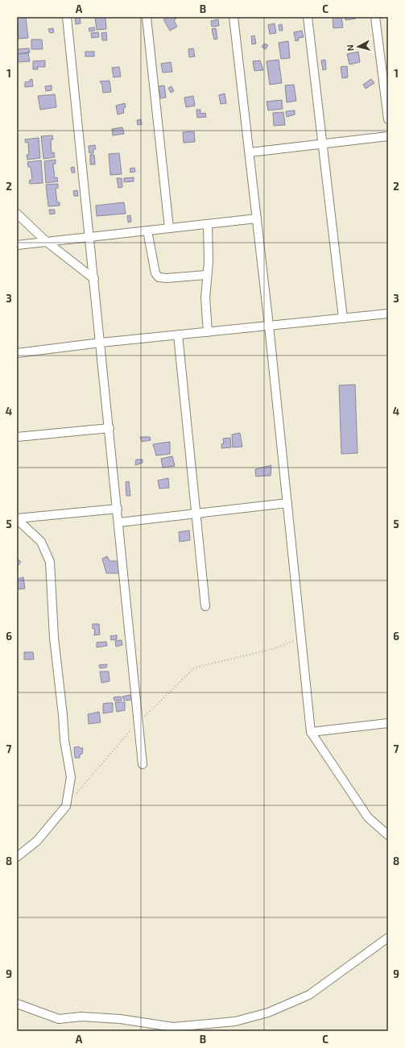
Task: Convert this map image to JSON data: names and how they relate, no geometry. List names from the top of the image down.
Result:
{
  "north": "left",
  "grid": {
    "columns": ["A", "B", "C"],
    "rows": [
      "1",
      "2",
      "3",
      "4",
      "5",
      "6",
      "7",
      "8",
      "9"
    ]
  }
}
